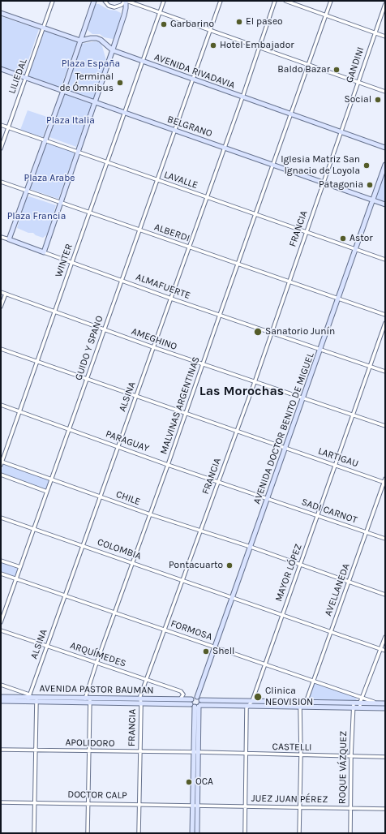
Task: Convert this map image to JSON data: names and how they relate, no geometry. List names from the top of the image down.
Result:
{
  "streets": {
    "main road": [
      "AVENIDA RIVADAVIA",
      "BELGRANO",
      "ALMAFUERTE",
      "AVENIDA DOCTOR BENITO DE MIGUEL",
      "AVENIDA PASTOR BAUMAN"
    ],
    "street": [
      "GANDINI",
      "LILIEDAL",
      "LAVALLE",
      "FRANCIA",
      "ALBERDI",
      "WINTER",
      "AMEGHINO",
      "GUIDO Y SPANO",
      "ALSINA",
      "MALVINAS ARGENTINAS",
      "PARAGUAY",
      "LARTIGAU",
      "CHILE",
      "SADI CARNOT",
      "COLOMBIA",
      "MAYOR LÓPEZ",
      "AVELLANEDA",
      "FORMOSA",
      "ARQUÍMEDES",
      "APOLIDORO",
      "CASTELLI",
      "ROQUE VÁZQUEZ",
      "DOCTOR CALP",
      "JUEZ JUAN PÉREZ"
    ]
  },
  "crossings": [
    ["GANDINI", "AVENIDA RIVADAVIA"],
    ["GANDINI", "FRANCIA"],
    ["AVENIDA RIVADAVIA", "LILIEDAL"],
    ["AVENIDA RIVADAVIA", "FRANCIA"],
    ["AVENIDA RIVADAVIA", "WINTER"],
    ["AVENIDA RIVADAVIA", "GUIDO Y SPANO"],
    ["AVENIDA RIVADAVIA", "ALSINA"],
    ["AVENIDA RIVADAVIA", "MALVINAS ARGENTINAS"],
    ["LILIEDAL", "BELGRANO"],
    ["LILIEDAL", "LAVALLE"],
    ["BELGRANO", "FRANCIA"],
    ["BELGRANO", "WINTER"],
    ["BELGRANO", "GUIDO Y SPANO"],
    ["BELGRANO", "ALSINA"],
    ["BELGRANO", "MALVINAS ARGENTINAS"],
    ["BELGRANO", "AVENIDA DOCTOR BENITO DE MIGUEL"],
    ["LAVALLE", "FRANCIA"],
    ["LAVALLE", "WINTER"],
    ["LAVALLE", "GUIDO Y SPANO"],
    ["LAVALLE", "ALSINA"],
    ["LAVALLE", "MALVINAS ARGENTINAS"],
    ["LAVALLE", "AVENIDA DOCTOR BENITO DE MIGUEL"],
    ["FRANCIA", "ALBERDI"],
    ["FRANCIA", "ALMAFUERTE"],
    ["FRANCIA", "AMEGHINO"],
    ["FRANCIA", "PARAGUAY"],
    ["FRANCIA", "LARTIGAU"],
    ["FRANCIA", "CHILE"],
    ["FRANCIA", "COLOMBIA"],
    ["FRANCIA", "FORMOSA"],
    ["FRANCIA", "ARQUÍMEDES"],
    ["FRANCIA", "AVENIDA PASTOR BAUMAN"],
    ["FRANCIA", "APOLIDORO"],
    ["FRANCIA", "DOCTOR CALP"],
    ["ALBERDI", "WINTER"],
    ["ALBERDI", "GUIDO Y SPANO"],
    ["ALBERDI", "ALSINA"],
    ["ALBERDI", "MALVINAS ARGENTINAS"],
    ["ALBERDI", "AVENIDA DOCTOR BENITO DE MIGUEL"],
    ["WINTER", "ALMAFUERTE"],
    ["WINTER", "AMEGHINO"],
    ["WINTER", "PARAGUAY"],
    ["WINTER", "LARTIGAU"],
    ["WINTER", "CHILE"],
    ["ALMAFUERTE", "GUIDO Y SPANO"],
    ["ALMAFUERTE", "ALSINA"],
    ["ALMAFUERTE", "MALVINAS ARGENTINAS"],
    ["ALMAFUERTE", "AVENIDA DOCTOR BENITO DE MIGUEL"],
    ["ALMAFUERTE", "MAYOR LÓPEZ"],
    ["AMEGHINO", "GUIDO Y SPANO"],
    ["AMEGHINO", "ALSINA"],
    ["AMEGHINO", "MALVINAS ARGENTINAS"],
    ["AMEGHINO", "AVENIDA DOCTOR BENITO DE MIGUEL"],
    ["AMEGHINO", "MAYOR LÓPEZ"],
    ["GUIDO Y SPANO", "PARAGUAY"],
    ["GUIDO Y SPANO", "LARTIGAU"],
    ["GUIDO Y SPANO", "CHILE"],
    ["GUIDO Y SPANO", "COLOMBIA"],
    ["GUIDO Y SPANO", "FORMOSA"],
    ["ALSINA", "PARAGUAY"],
    ["ALSINA", "LARTIGAU"],
    ["ALSINA", "CHILE"],
    ["ALSINA", "COLOMBIA"],
    ["ALSINA", "FORMOSA"],
    ["ALSINA", "ARQUÍMEDES"],
    ["ALSINA", "AVENIDA PASTOR BAUMAN"],
    ["MALVINAS ARGENTINAS", "PARAGUAY"],
    ["MALVINAS ARGENTINAS", "LARTIGAU"],
    ["MALVINAS ARGENTINAS", "CHILE"],
    ["MALVINAS ARGENTINAS", "COLOMBIA"],
    ["MALVINAS ARGENTINAS", "FORMOSA"],
    ["MALVINAS ARGENTINAS", "ARQUÍMEDES"],
    ["MALVINAS ARGENTINAS", "AVENIDA PASTOR BAUMAN"],
    ["MALVINAS ARGENTINAS", "APOLIDORO"],
    ["MALVINAS ARGENTINAS", "DOCTOR CALP"],
    ["AVENIDA DOCTOR BENITO DE MIGUEL", "PARAGUAY"],
    ["AVENIDA DOCTOR BENITO DE MIGUEL", "LARTIGAU"],
    ["AVENIDA DOCTOR BENITO DE MIGUEL", "CHILE"],
    ["AVENIDA DOCTOR BENITO DE MIGUEL", "SADI CARNOT"],
    ["AVENIDA DOCTOR BENITO DE MIGUEL", "COLOMBIA"],
    ["AVENIDA DOCTOR BENITO DE MIGUEL", "FORMOSA"],
    ["AVENIDA DOCTOR BENITO DE MIGUEL", "AVENIDA PASTOR BAUMAN"],
    ["AVENIDA DOCTOR BENITO DE MIGUEL", "APOLIDORO"],
    ["AVENIDA DOCTOR BENITO DE MIGUEL", "CASTELLI"],
    ["AVENIDA DOCTOR BENITO DE MIGUEL", "DOCTOR CALP"],
    ["AVENIDA DOCTOR BENITO DE MIGUEL", "JUEZ JUAN PÉREZ"],
    ["PARAGUAY", "SADI CARNOT"],
    ["LARTIGAU", "MAYOR LÓPEZ"],
    ["LARTIGAU", "AVELLANEDA"],
    ["CHILE", "MAYOR LÓPEZ"],
    ["CHILE", "AVELLANEDA"],
    ["SADI CARNOT", "MAYOR LÓPEZ"],
    ["SADI CARNOT", "AVELLANEDA"],
    ["COLOMBIA", "MAYOR LÓPEZ"],
    ["COLOMBIA", "AVELLANEDA"],
    ["MAYOR LÓPEZ", "FORMOSA"],
    ["AVELLANEDA", "FORMOSA"],
    ["ARQUÍMEDES", "AVENIDA PASTOR BAUMAN"],
    ["APOLIDORO", "CASTELLI"],
    ["CASTELLI", "ROQUE VÁZQUEZ"],
    ["ROQUE VÁZQUEZ", "JUEZ JUAN PÉREZ"],
    ["DOCTOR CALP", "JUEZ JUAN PÉREZ"]
  ],
  "districts": ["Las Morochas"],
  "parks": [
    "Plaza España",
    "Plaza Italia",
    "Plaza Arabe",
    "Plaza Francia"
  ],
  "places": [
    "El paseo",
    "Garbarino",
    "Hotel Embajador",
    "Baldo Bazar",
    "Terminal de Ómnibus",
    "Social",
    "Iglesia Matriz San Ignacio de Loyola",
    "Patagonia",
    "Astor",
    "Sanatorio Junín",
    "Pontacuarto",
    "Shell",
    "Clinica NEOVISION",
    "OCA"
  ]
}
